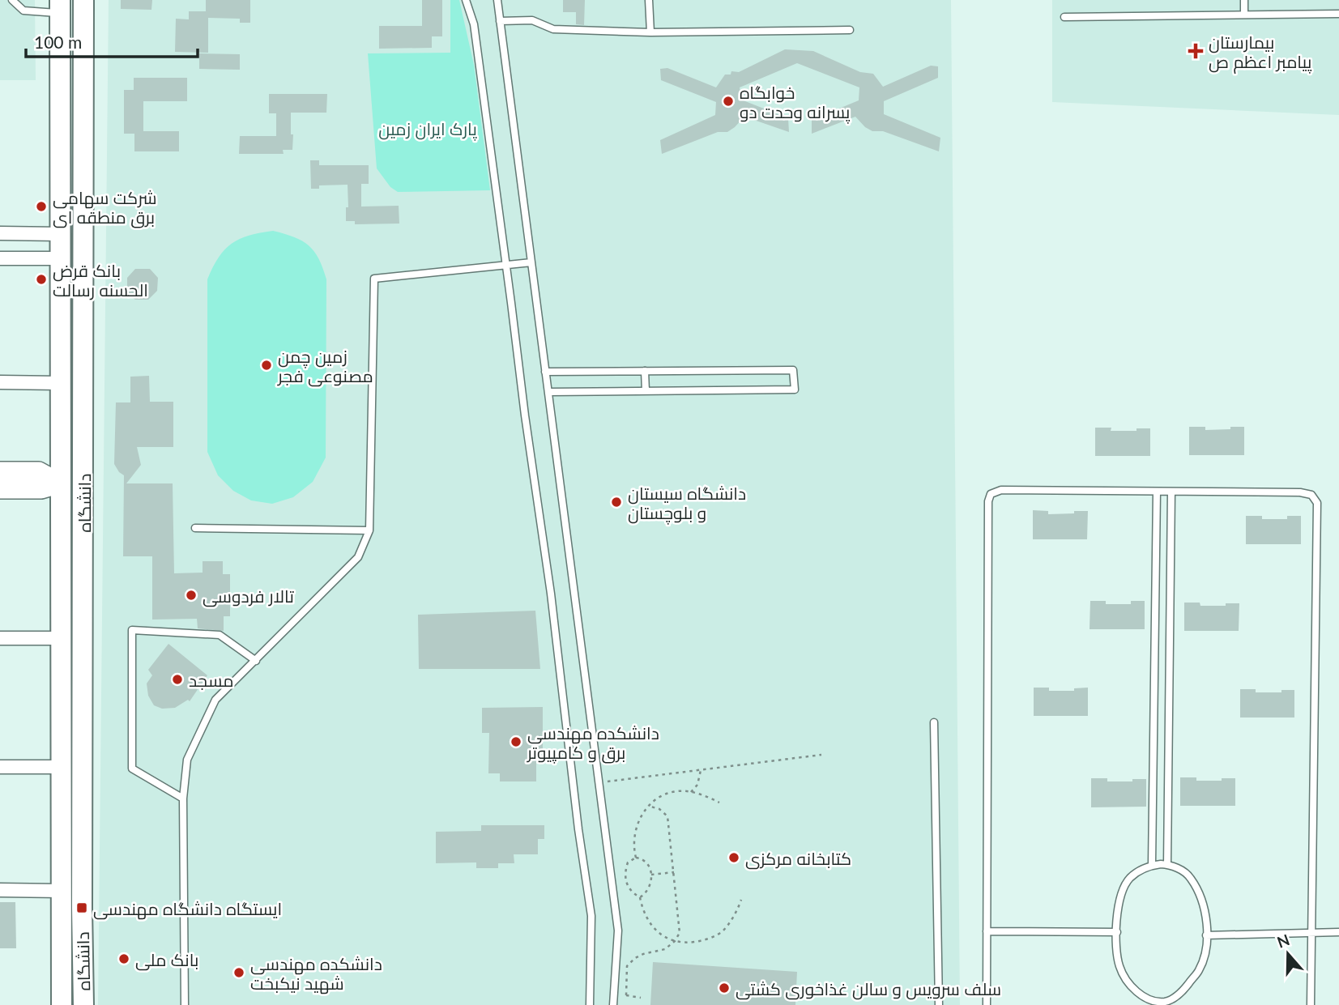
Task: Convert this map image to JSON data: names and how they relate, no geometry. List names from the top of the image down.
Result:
{
  "streets": {
    "main road": ["دانشگاه"]
  },
  "parks": ["پارک ایران زمین"],
  "places": {
    "health": ["بیمارستان پیامبر اعظم ص"],
    "other": [
      "خوابگاه پسرانه وحدت دو",
      "شرکت سهامی برق منطقه ای",
      "بانک قرض الحسنه رسالت",
      "زمین چمن مصنوعی فجر",
      "دانشگاه سیستان و بلوچستان",
      "تالار فردوسی",
      "مسجد",
      "دانشکده مهندسی برق و کامپیوتر",
      "کتابخانه مرکزی",
      "بانک ملی",
      "دانشکده مهندسی شهید نیکبخت",
      "سلف سرویس و سالن غذاخوری کشتی"
    ],
    "transit": ["ایستگاه دانشگاه مهندسی"]
  },
  "scale_bar": "100 m",
  "north": "top"
}
